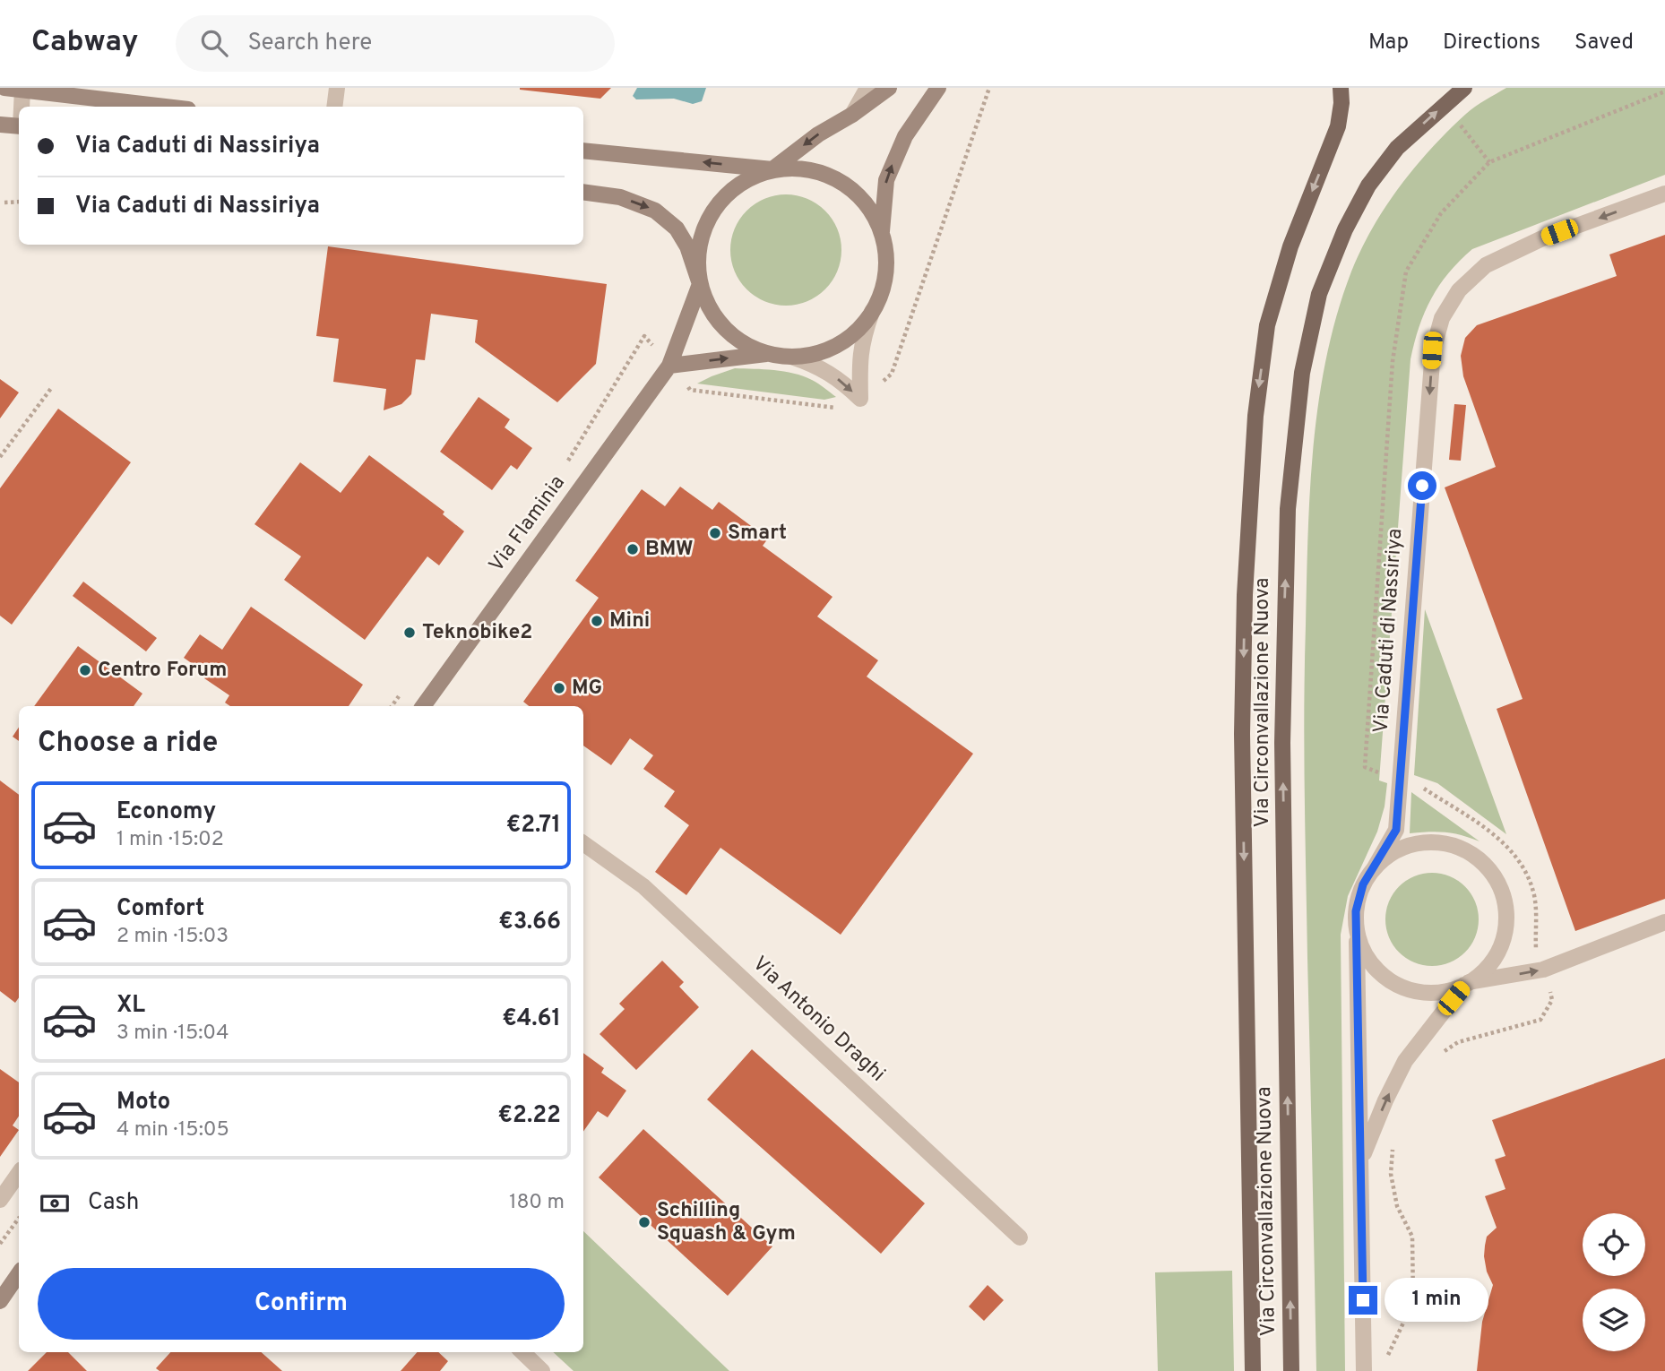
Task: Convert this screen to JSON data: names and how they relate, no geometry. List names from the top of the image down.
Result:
{
  "streets": {
    "main road": ["Via Flaminia", "Via Circonvallazione Nuova"],
    "street": ["Via Caduti di Nassiriya", "Via Antonio Draghi"]
  },
  "places": [
    "Smart",
    "BMW",
    "Mini",
    "Teknobike2",
    "Centro Forum",
    "MG",
    "Schilling Squash & Gym"
  ],
  "page": {
    "header": "Cabway",
    "search": "Search here",
    "nav": ["Map", "Directions", "Saved"],
    "banner": ["Via Caduti di Nassiriya", "Via Caduti di Nassiriya"],
    "heading": "Choose a ride",
    "list": [
      {
        "name": "Economy",
        "note": "1 min · 15:02",
        "value": "€2.71"
      },
      {
        "name": "Comfort",
        "note": "2 min · 15:03",
        "value": "€3.66"
      },
      {
        "name": "XL",
        "note": "3 min · 15:04",
        "value": "€4.61"
      },
      {
        "name": "Moto",
        "note": "4 min · 15:05",
        "value": "€2.22"
      }
    ],
    "pay": ["Cash", "180 m"],
    "buttons": "Confirm",
    "bubble": "1 min"
  }
}
